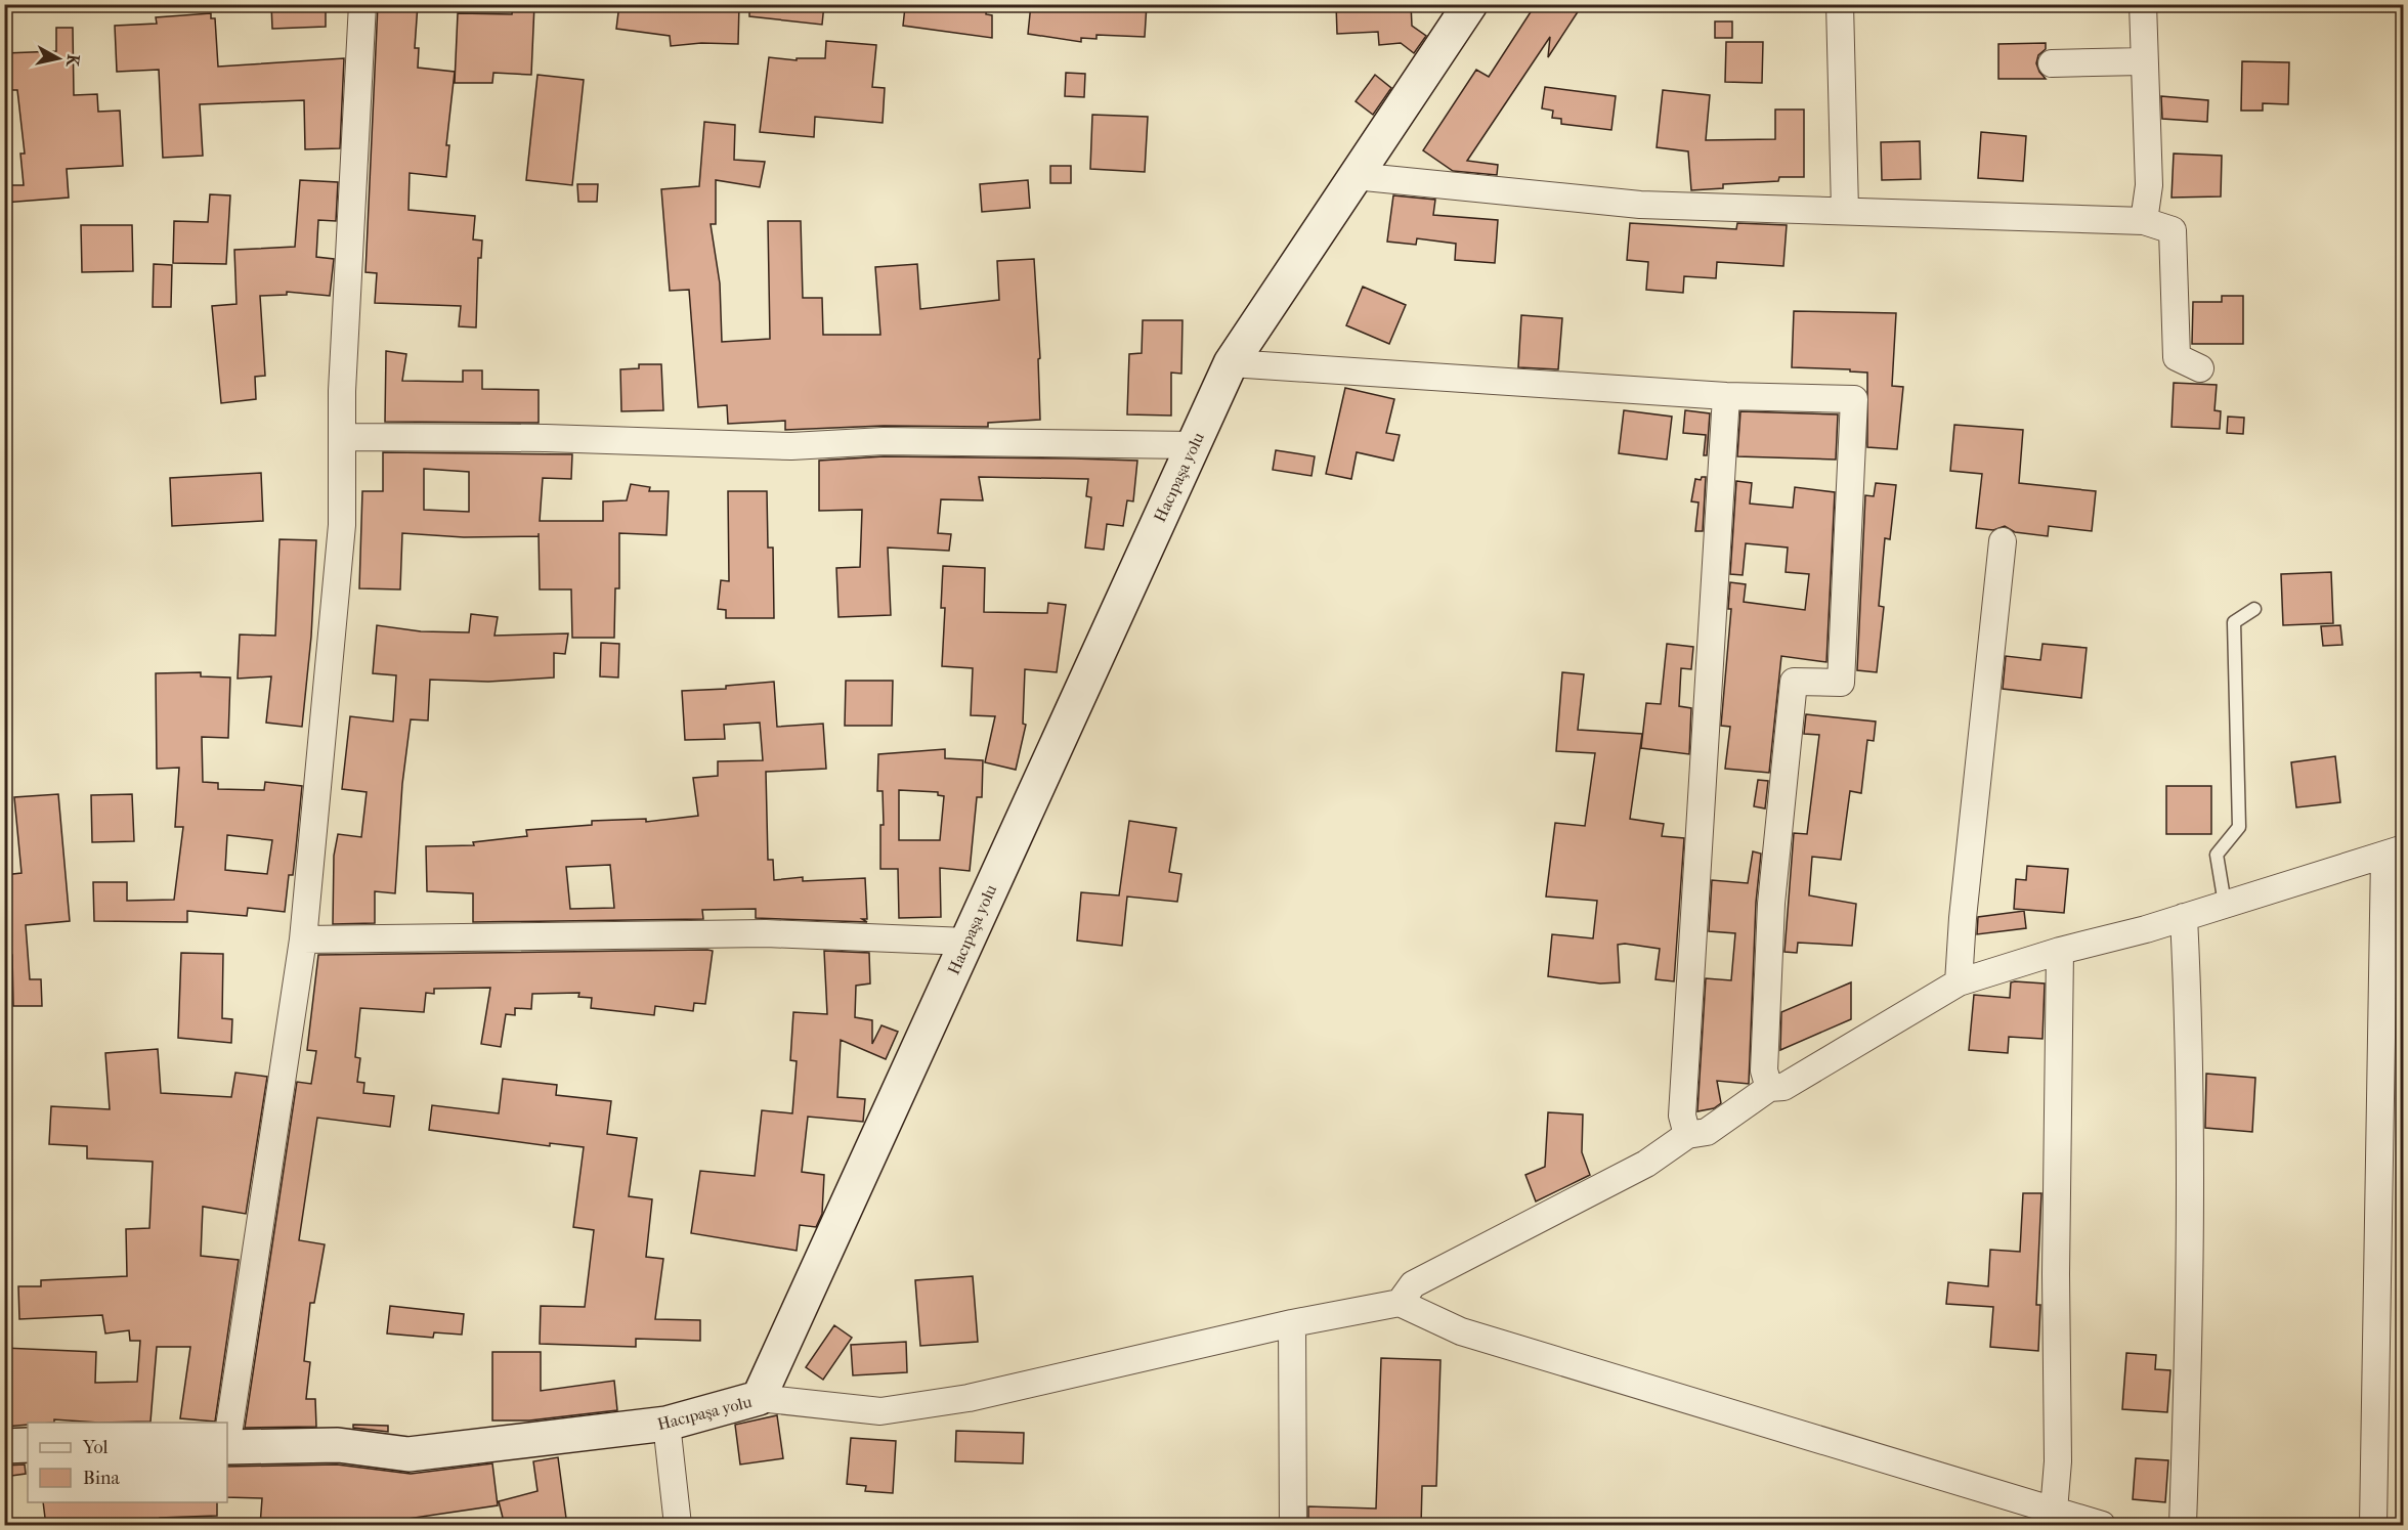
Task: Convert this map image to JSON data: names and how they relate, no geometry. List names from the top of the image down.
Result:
{
  "streets": {
    "main road": ["Hacıpaşa yolu"]
  },
  "legend": ["Yol", "Bina"],
  "north": "right"
}
